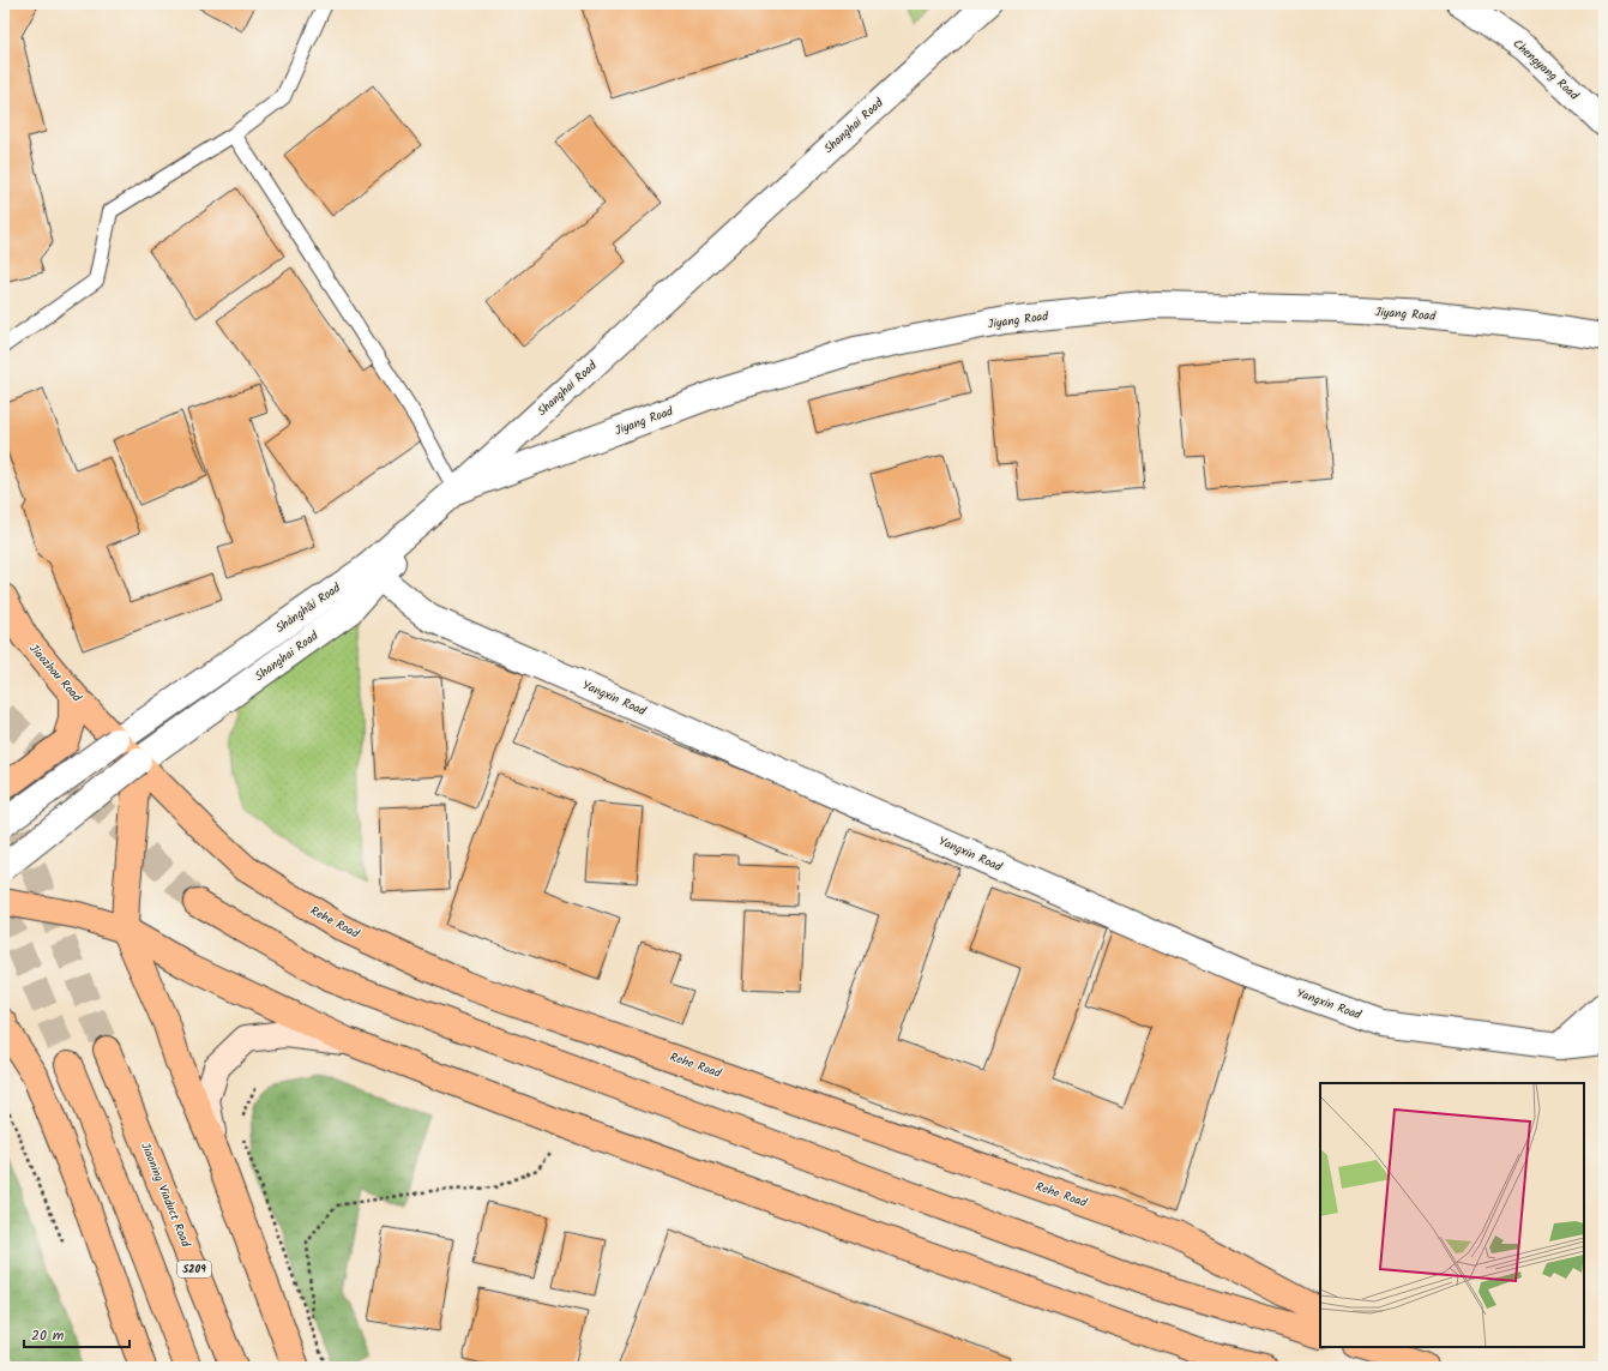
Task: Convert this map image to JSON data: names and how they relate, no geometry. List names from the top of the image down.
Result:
{
  "streets": {
    "main road": [
      "Jiaozhou Road",
      "Rehe Road",
      "Jiaoning Viaduct Road",
      "S209"
    ],
    "street": [
      "Chengyang Road",
      "Shanghai Road",
      "Jiyang Road",
      "Yangxin Road"
    ]
  },
  "crossings": [
    ["Shanghai Road", "Jiyang Road"],
    ["Shanghai Road", "Yangxin Road"],
    ["Shanghai Road", "Rehe Road"],
    ["Jiaozhou Road", "Rehe Road"]
  ],
  "scale_bar": "20 m"
}
